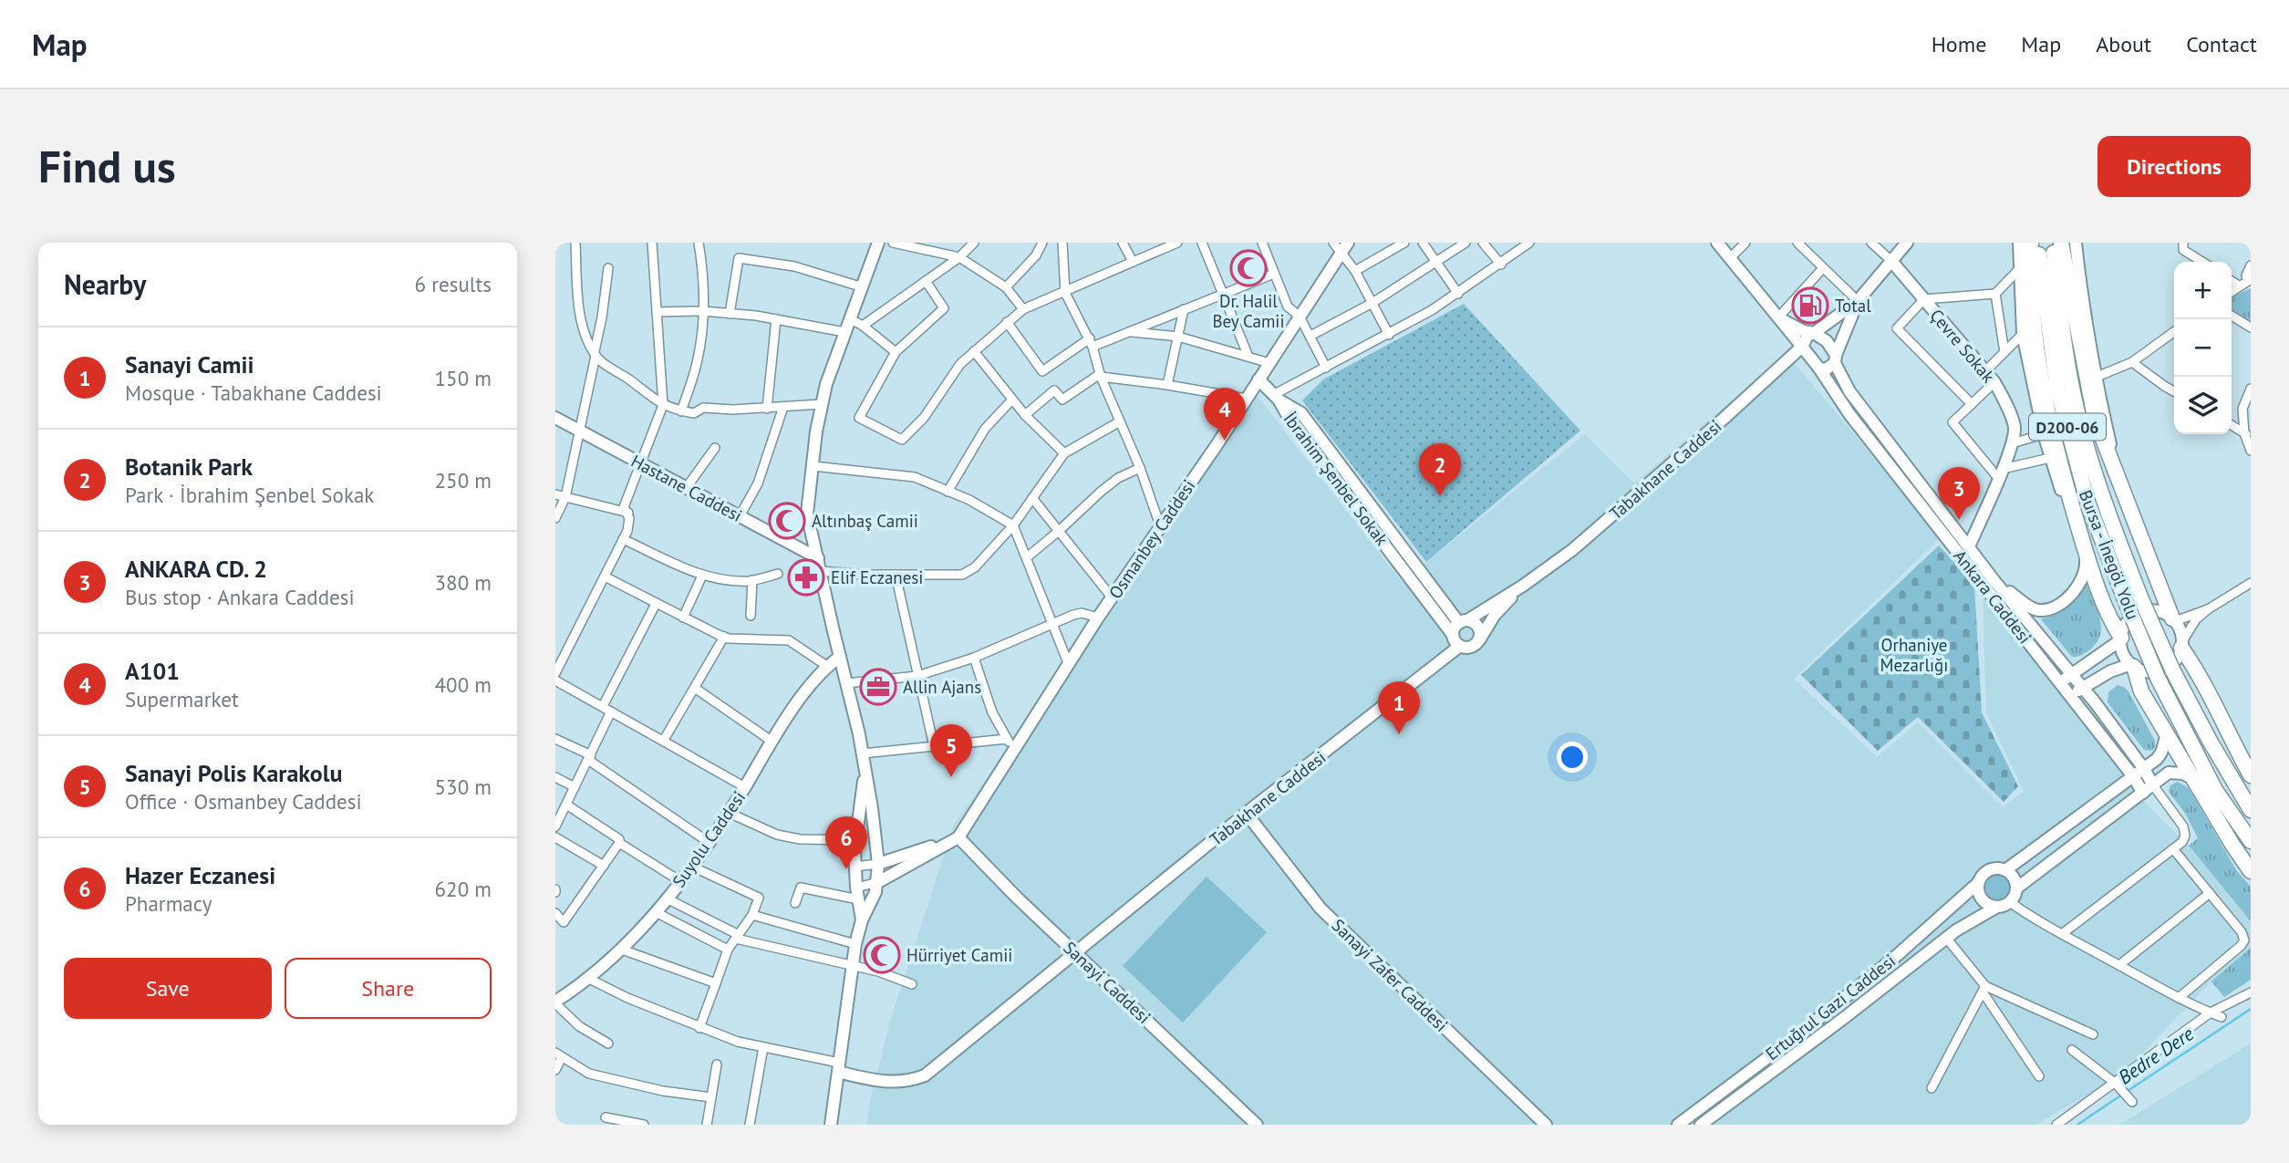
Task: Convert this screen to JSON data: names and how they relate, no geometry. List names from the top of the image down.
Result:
{
  "streets": {
    "highway": ["D200-06", "Bursa - İnegöl Yolu"],
    "street": [
      "Çevre Sokak",
      "Tabakhane Caddesi",
      "İbrahim Şenbel Sokak",
      "Hastane Caddesi",
      "Osmanbey Caddesi",
      "Ankara Caddesi",
      "Suyolu Caddesi",
      "Sanayi Zafer Caddesi",
      "Sanayi Caddesi",
      "Ertuğrul Gazi Caddesi"
    ]
  },
  "crossings": [
    ["Çevre Sokak", "Ankara Caddesi"],
    ["Tabakhane Caddesi", "İbrahim Şenbel Sokak"],
    ["Tabakhane Caddesi", "Ankara Caddesi"],
    ["Tabakhane Caddesi", "Sanayi Zafer Caddesi"],
    ["Tabakhane Caddesi", "Sanayi Caddesi"],
    ["İbrahim Şenbel Sokak", "Osmanbey Caddesi"],
    ["Osmanbey Caddesi", "Sanayi Caddesi"]
  ],
  "water": ["Bedre Dere"],
  "parks": ["Orhaniye Mezarlığı"],
  "places": {
    "mosque": ["Dr. Halil Bey Camii", "Altınbaş Camii", "Hürriyet Camii"],
    "fuel station": ["Total"],
    "pharmacy": ["Elif Eczanesi"],
    "office": ["Allin Ajans"]
  },
  "page": {
    "header": "Map",
    "nav": [
      "Home",
      "Map",
      "About",
      "Contact"
    ],
    "buttons": [
      "Directions",
      ["Save", "Share"]
    ],
    "title": "Find us",
    "heading": ["Nearby", "6 results"],
    "map_buttons": ["+", "−"],
    "list": [
      {
        "mark": "1",
        "name": "Sanayi Camii",
        "note": "Mosque · Tabakhane Caddesi",
        "value": "150 m"
      },
      {
        "mark": "2",
        "name": "Botanik Park",
        "note": "Park · İbrahim Şenbel Sokak",
        "value": "250 m"
      },
      {
        "mark": "3",
        "name": "ANKARA CD. 2",
        "note": "Bus stop · Ankara Caddesi",
        "value": "380 m"
      },
      {
        "mark": "4",
        "name": "A101",
        "note": "Supermarket",
        "value": "400 m"
      },
      {
        "mark": "5",
        "name": "Sanayi Polis Karakolu",
        "note": "Office · Osmanbey Caddesi",
        "value": "530 m"
      },
      {
        "mark": "6",
        "name": "Hazer Eczanesi",
        "note": "Pharmacy",
        "value": "620 m"
      }
    ],
    "pins": [
      "4",
      "2",
      "3",
      "1",
      "5",
      "6"
    ]
  }
}
